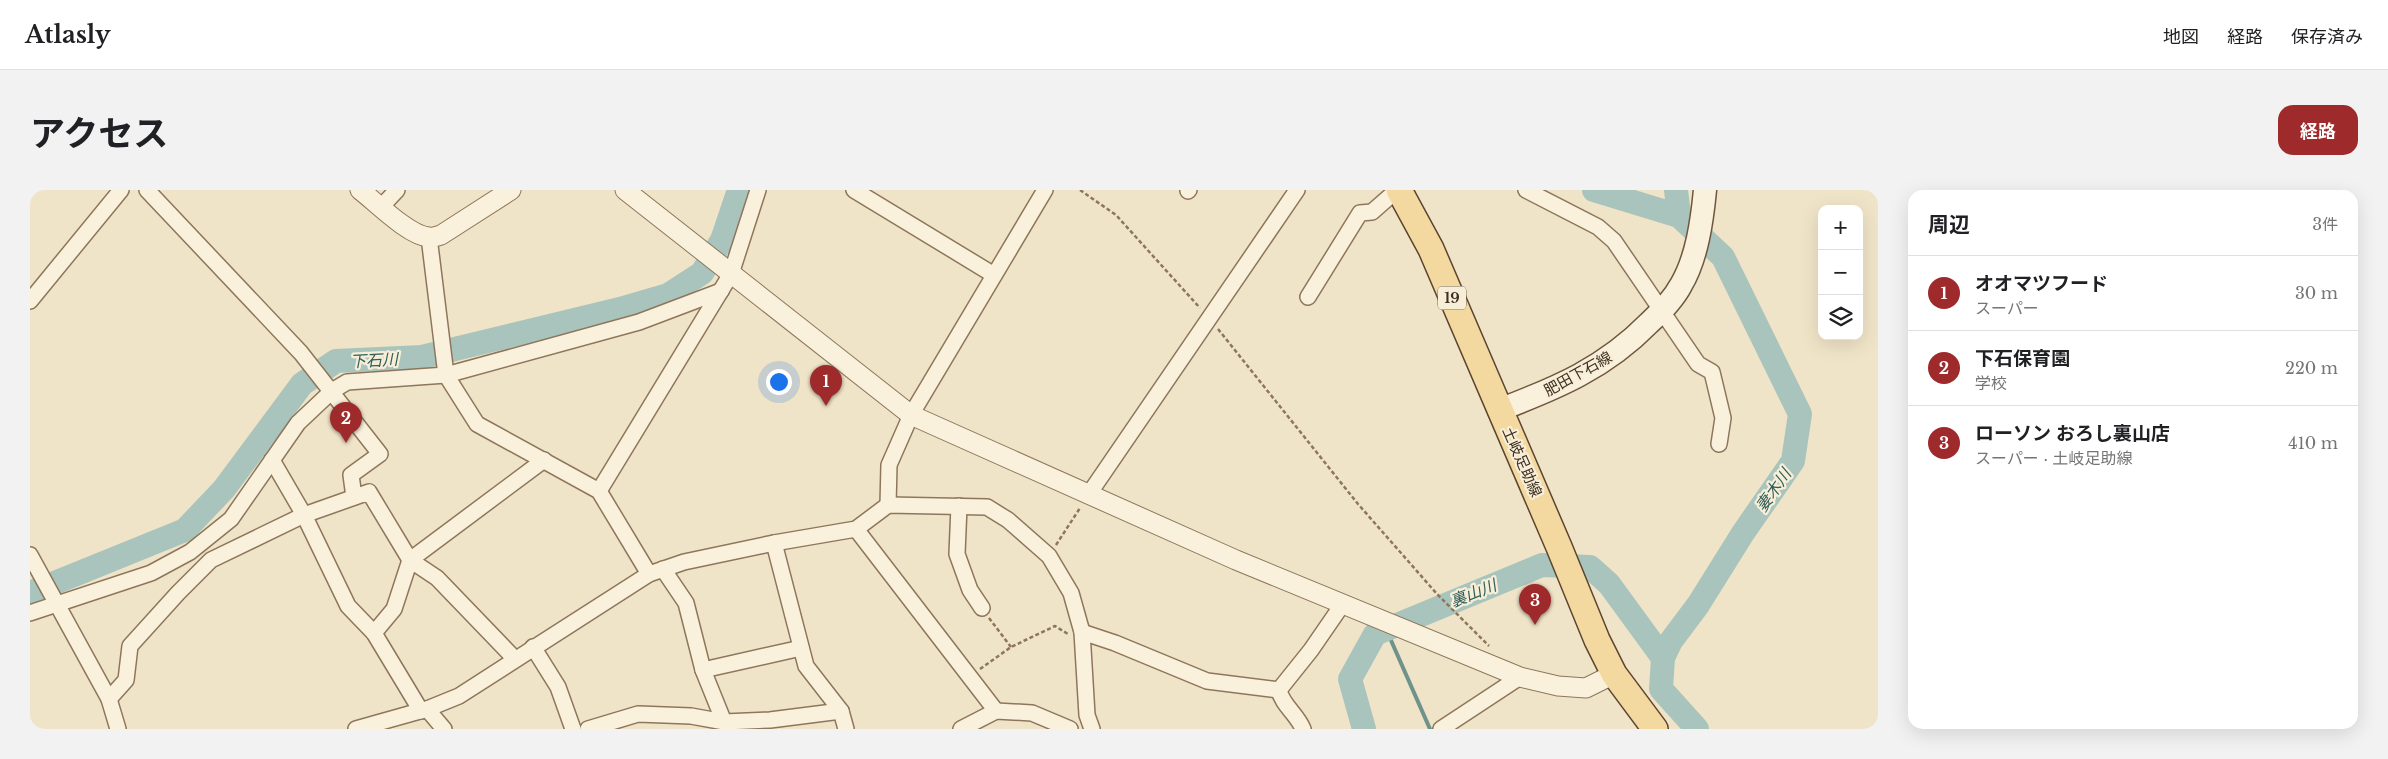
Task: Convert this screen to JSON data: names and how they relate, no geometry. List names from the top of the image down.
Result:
{
  "streets": {
    "main road": ["19", "肥田下石線", "土岐足助線"]
  },
  "crossings": [
    ["肥田下石線", "土岐足助線"]
  ],
  "water": ["下石川", "妻木川", "裏山川"],
  "page": {
    "header": "Atlasly",
    "nav": ["地図", "経路", "保存済み"],
    "title": "アクセス",
    "buttons": "経路",
    "heading": ["周辺", "3件"],
    "map_buttons": ["+", "−"],
    "list": [
      {
        "mark": "1",
        "name": "オオマツフード",
        "note": "スーパー",
        "value": "30 m"
      },
      {
        "mark": "2",
        "name": "下石保育園",
        "note": "学校",
        "value": "220 m"
      },
      {
        "mark": "3",
        "name": "ローソン おろし裏山店",
        "note": "スーパー · 土岐足助線",
        "value": "410 m"
      }
    ],
    "pins": ["1", "2", "3"]
  }
}
